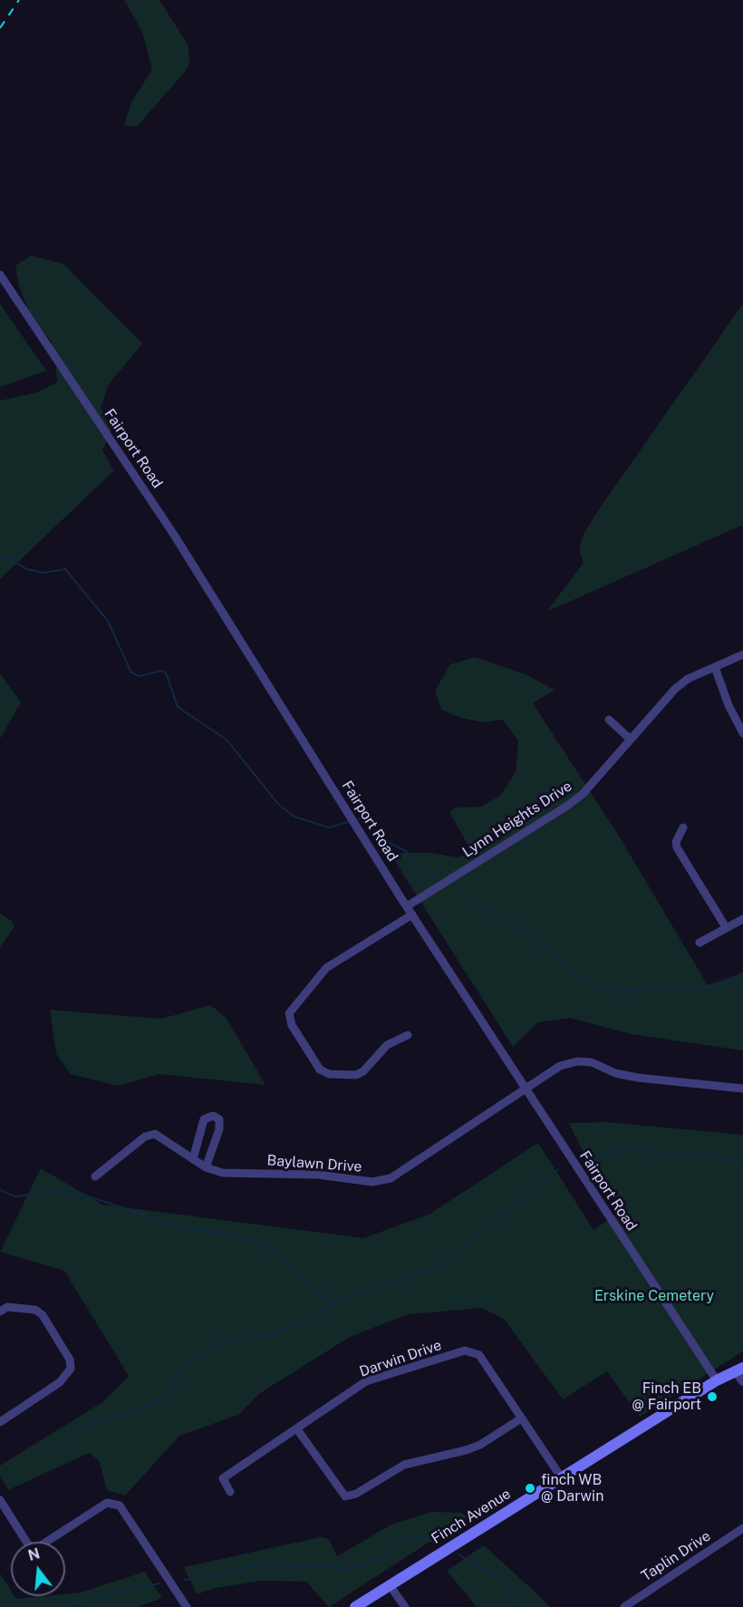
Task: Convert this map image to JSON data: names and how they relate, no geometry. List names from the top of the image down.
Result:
{
  "streets": {
    "main road": ["Finch Avenue"],
    "street": [
      "Fairport Road",
      "Lynn Heights Drive",
      "Baylawn Drive",
      "Darwin Drive",
      "Taplin Drive"
    ]
  },
  "crossings": [
    ["Fairport Road", "Lynn Heights Drive"],
    ["Fairport Road", "Baylawn Drive"],
    ["Fairport Road", "Finch Avenue"],
    ["Darwin Drive", "Finch Avenue"]
  ],
  "parks": ["Erskine Cemetery"],
  "places": ["Finch EB @ Fairport", "finch WB @ Darwin"],
  "north": "top"
}
